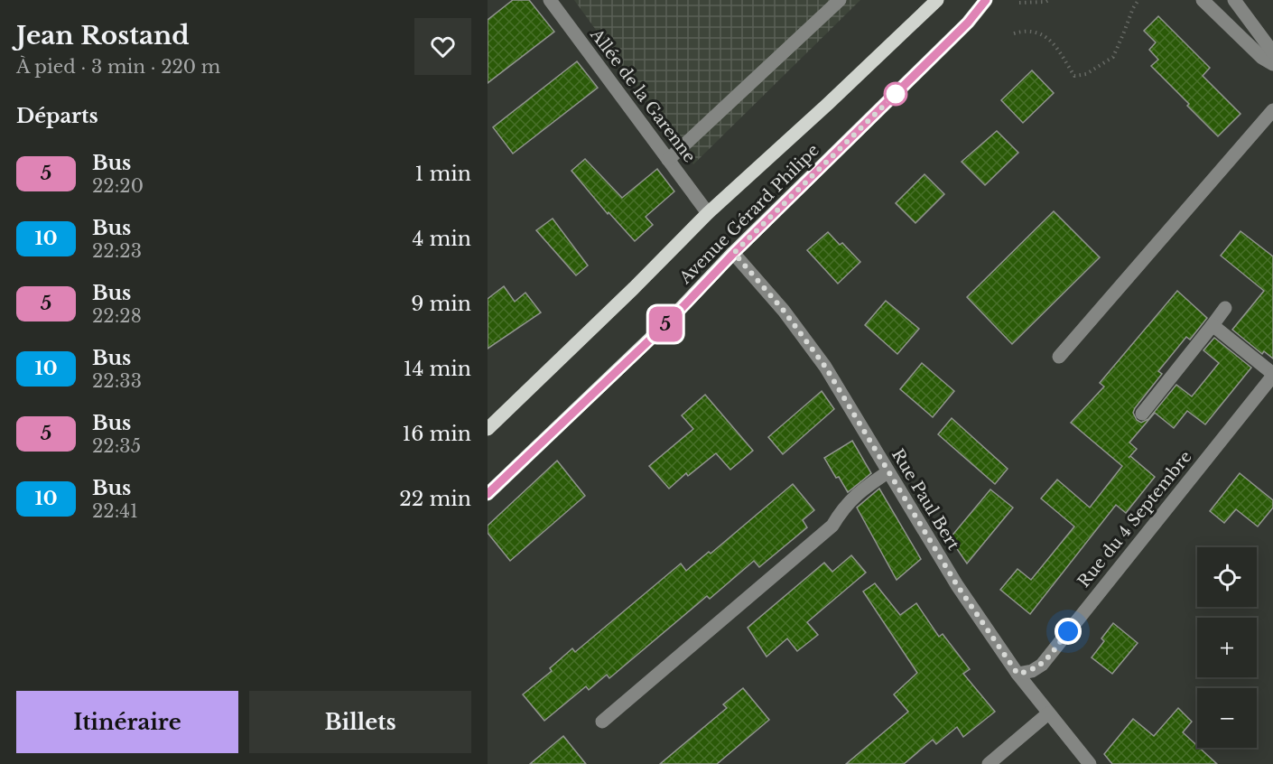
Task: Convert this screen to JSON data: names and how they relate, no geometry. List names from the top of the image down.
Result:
{
  "streets": {
    "main road": ["Avenue Gérard Philipe"],
    "street": ["Allée de la Garenne", "Rue Paul Bert", "Rue du 4 Septembre"]
  },
  "crossings": [
    ["Allée de la Garenne", "Avenue Gérard Philipe"],
    ["Avenue Gérard Philipe", "Rue Paul Bert"],
    ["Rue Paul Bert", "Rue du 4 Septembre"]
  ],
  "lines": ["bus line 5"],
  "page": {
    "heading": [
      ["Jean Rostand", "À pied · 3 min · 220 m"],
      "Départs"
    ],
    "on_map": "5",
    "list": [
      {
        "mark": "5",
        "name": "Bus",
        "note": "22:20",
        "value": "1 min"
      },
      {
        "mark": "10",
        "name": "Bus",
        "note": "22:23",
        "value": "4 min"
      },
      {
        "mark": "5",
        "name": "Bus",
        "note": "22:28",
        "value": "9 min"
      },
      {
        "mark": "10",
        "name": "Bus",
        "note": "22:33",
        "value": "14 min"
      },
      {
        "mark": "5",
        "name": "Bus",
        "note": "22:35",
        "value": "16 min"
      },
      {
        "mark": "10",
        "name": "Bus",
        "note": "22:41",
        "value": "22 min"
      }
    ],
    "map_buttons": ["+", "−"],
    "buttons": ["Itinéraire", "Billets"]
  }
}
